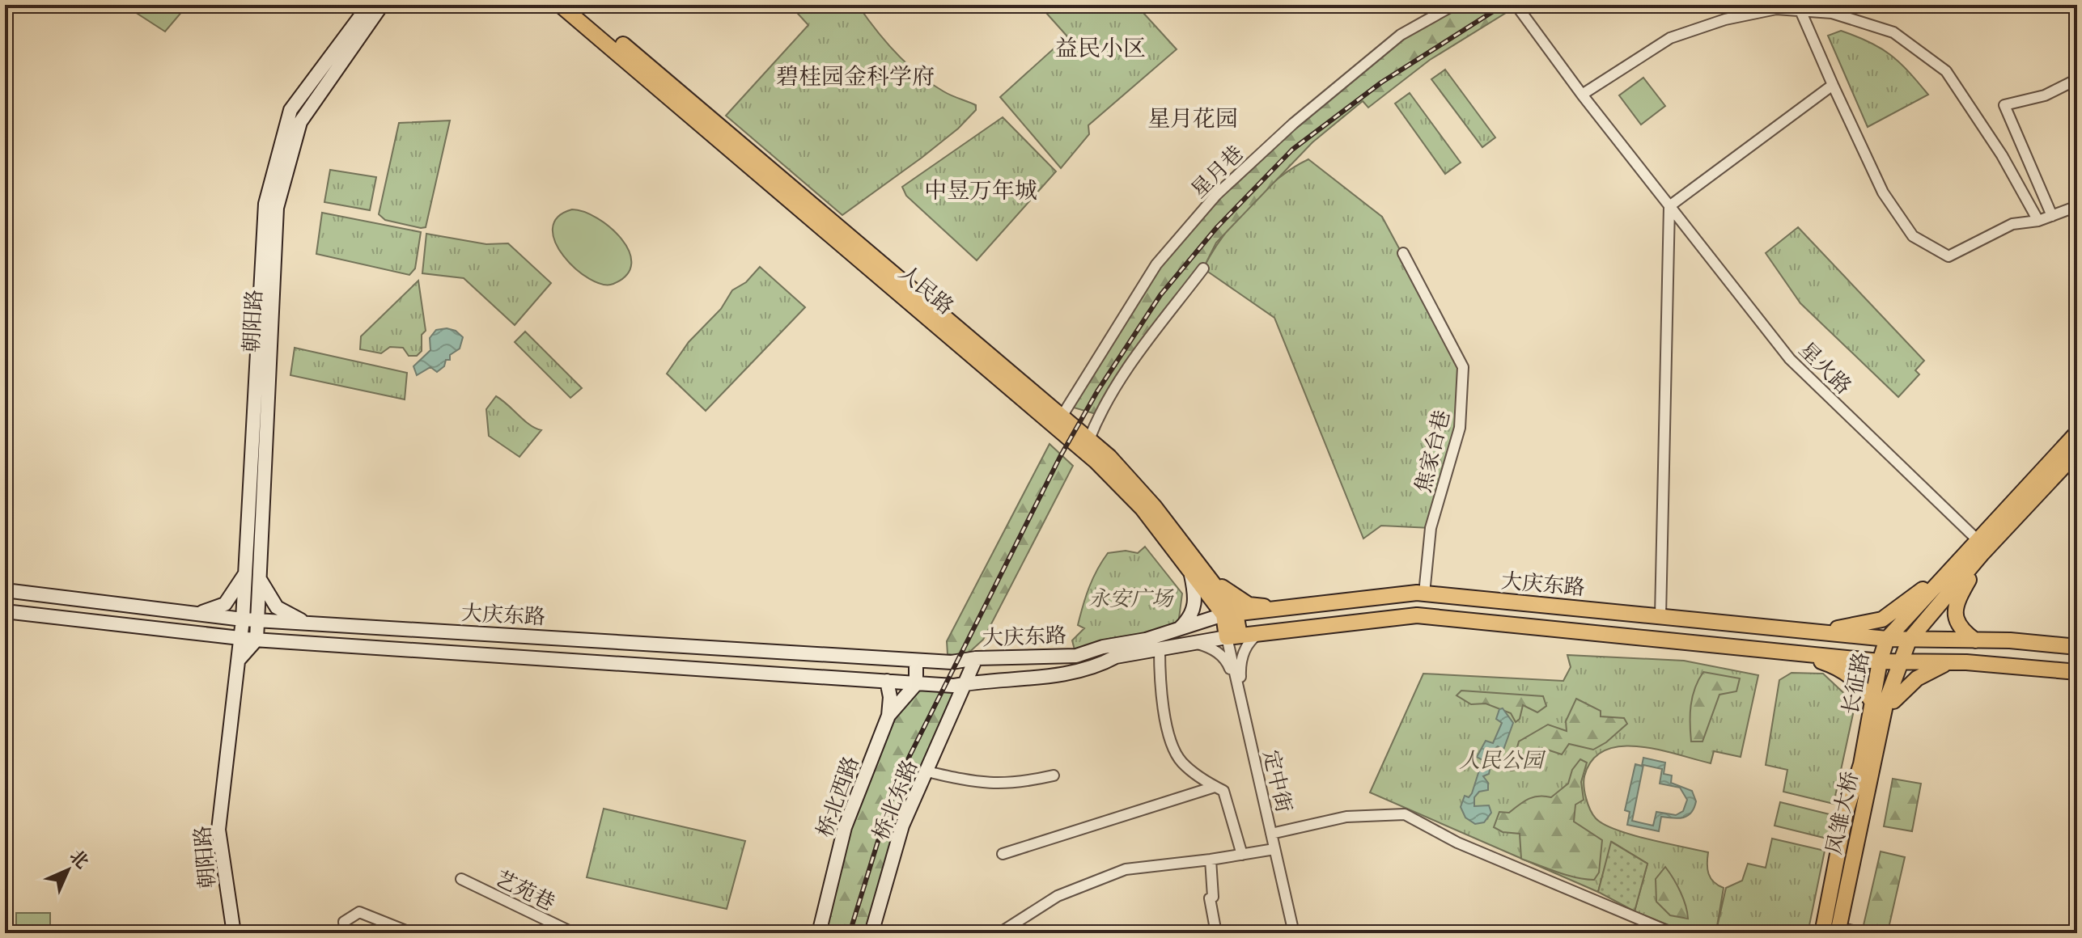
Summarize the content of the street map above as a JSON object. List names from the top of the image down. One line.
{"streets":{"main road":["人民路","朝阳路","大庆东路","长征路","桥北西路","桥北东路","凤雏大桥"],"street":["星月巷","星火路","焦家台巷","定中街","艺苑巷"]},"crossings":[["星月巷","人民路"],["人民路","大庆东路"],["人民路","定中街"],["朝阳路","大庆东路"],["焦家台巷","大庆东路"],["大庆东路","长征路"],["大庆东路","定中街"],["大庆东路","桥北西路"],["大庆东路","桥北东路"],["长征路","凤雏大桥"]],"districts":["益民小区","碧桂园金科学府","星月花园","中昱万年城"],"parks":["永安广场","人民公园"],"north":"top right"}
